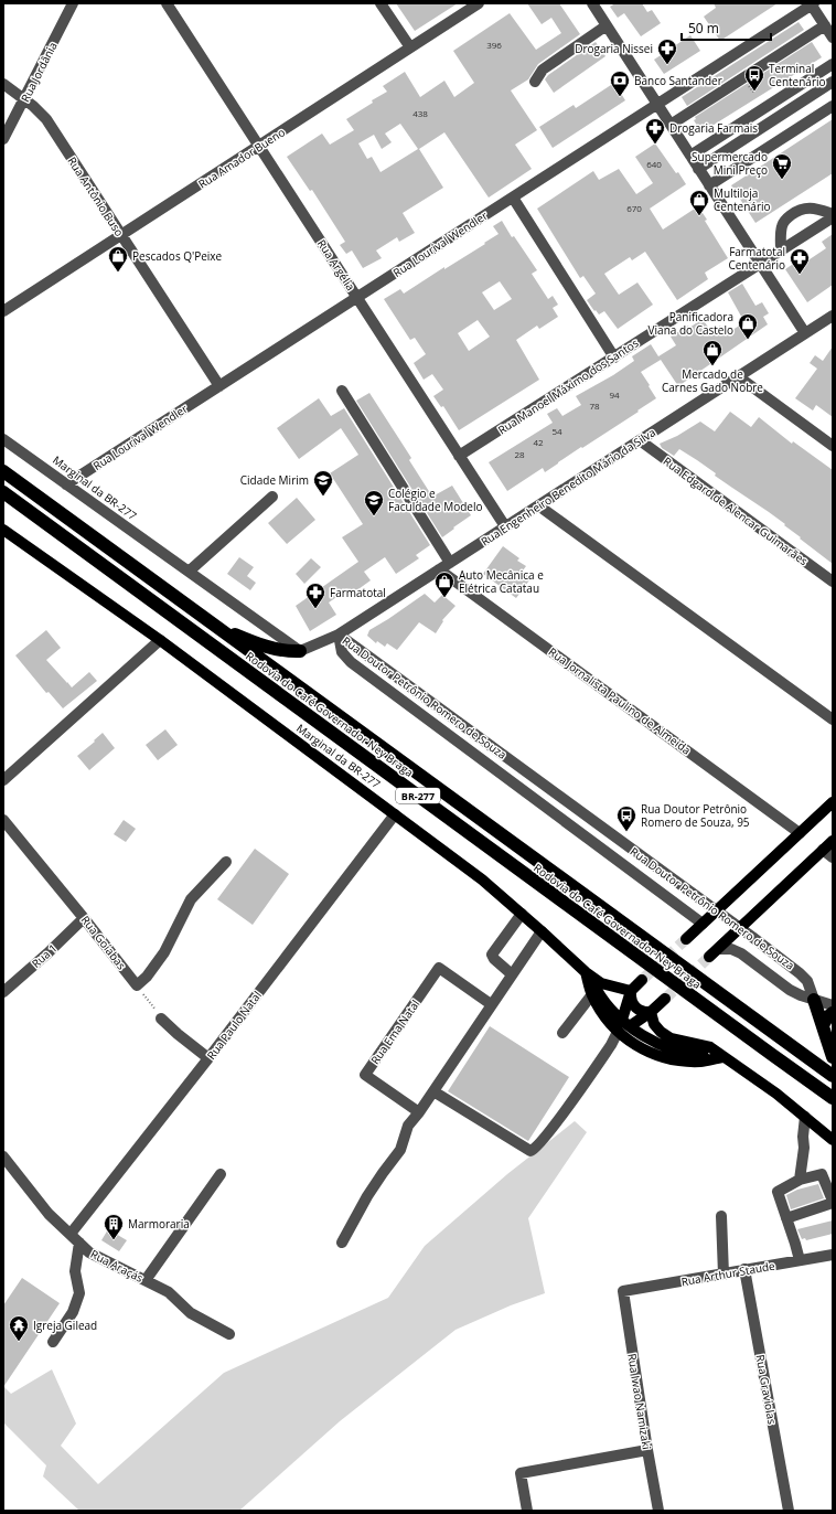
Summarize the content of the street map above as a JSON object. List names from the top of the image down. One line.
{"streets":{"highway":["Rodovia do Café Governador Ney Braga","BR-277"],"main road":["Marginal da BR-277"],"street":["Rua Jordânia","Rua Amador Bueno","Rua Antônio Buso","Rua Lourival Wendler","Rua Argélia","Rua Manoel Máximo dos Santos","Rua Engenheiro Benedito Mário da Silva","Rua Edgard de Alencar Guimarães","Rua Doutor Petrônio Romero de Souza","Rua Jornalista Paulino de Almeida","Rua Goiabas","Rua 1","Rua Paulo Natal","Rua Ema Natal","Rua Araçás","Rua Arthur Staude","Rua Graviolas","Rua Iwao Namizaki"]},"crossings":[["Rua Jordânia","Rua Antônio Buso"],["Rua Amador Bueno","Rua Antônio Buso"],["Rua Amador Bueno","Rua Argélia"],["Rua Antônio Buso","Rua Lourival Wendler"],["Rua Lourival Wendler","Rua Argélia"],["Rua Lourival Wendler","Marginal da BR-277"],["Rua Argélia","Rua Manoel Máximo dos Santos"],["Rua Argélia","Rua Engenheiro Benedito Mário da Silva"],["Rua Engenheiro Benedito Mário da Silva","Marginal da BR-277"],["Rua Engenheiro Benedito Mário da Silva","Rua Edgard de Alencar Guimarães"],["Rua Engenheiro Benedito Mário da Silva","Rua Doutor Petrônio Romero de Souza"],["Rua Engenheiro Benedito Mário da Silva","Rua Jornalista Paulino de Almeida"],["Marginal da BR-277","BR-277"],["Marginal da BR-277","Rua Paulo Natal"],["Rua Goiabas","Rua 1"],["Rua Paulo Natal","Rua Araçás"],["Rua Arthur Staude","Rua Graviolas"],["Rua Arthur Staude","Rua Iwao Namizaki"]],"places":{"pharmacy":["Drogaria Nissei","Drogaria Farmais","Farmatotal Centenário","Farmatotal"],"bus stop":["Terminal Centenário","Rua Doutor Petrônio Romero de Souza, 95"],"bank":["Banco Santander"],"supermarket":["Supermercado Mini Preço"],"shop":["Multiloja Centenário","Pescados Q'Peixe","Panificadora Viana do Castelo","Mercado de Carnes Gado Nobre","Auto Mecânica e Elétrica Catatau"],"school or university":["Cidade Mirim","Colégio e Faculdade Modelo"],"building":["Marmoraria"],"temple":["Igreja Gilead"]},"house_numbers":["396","438","640","670","94","78","54","42","28"],"scale_bar":"50 m"}
